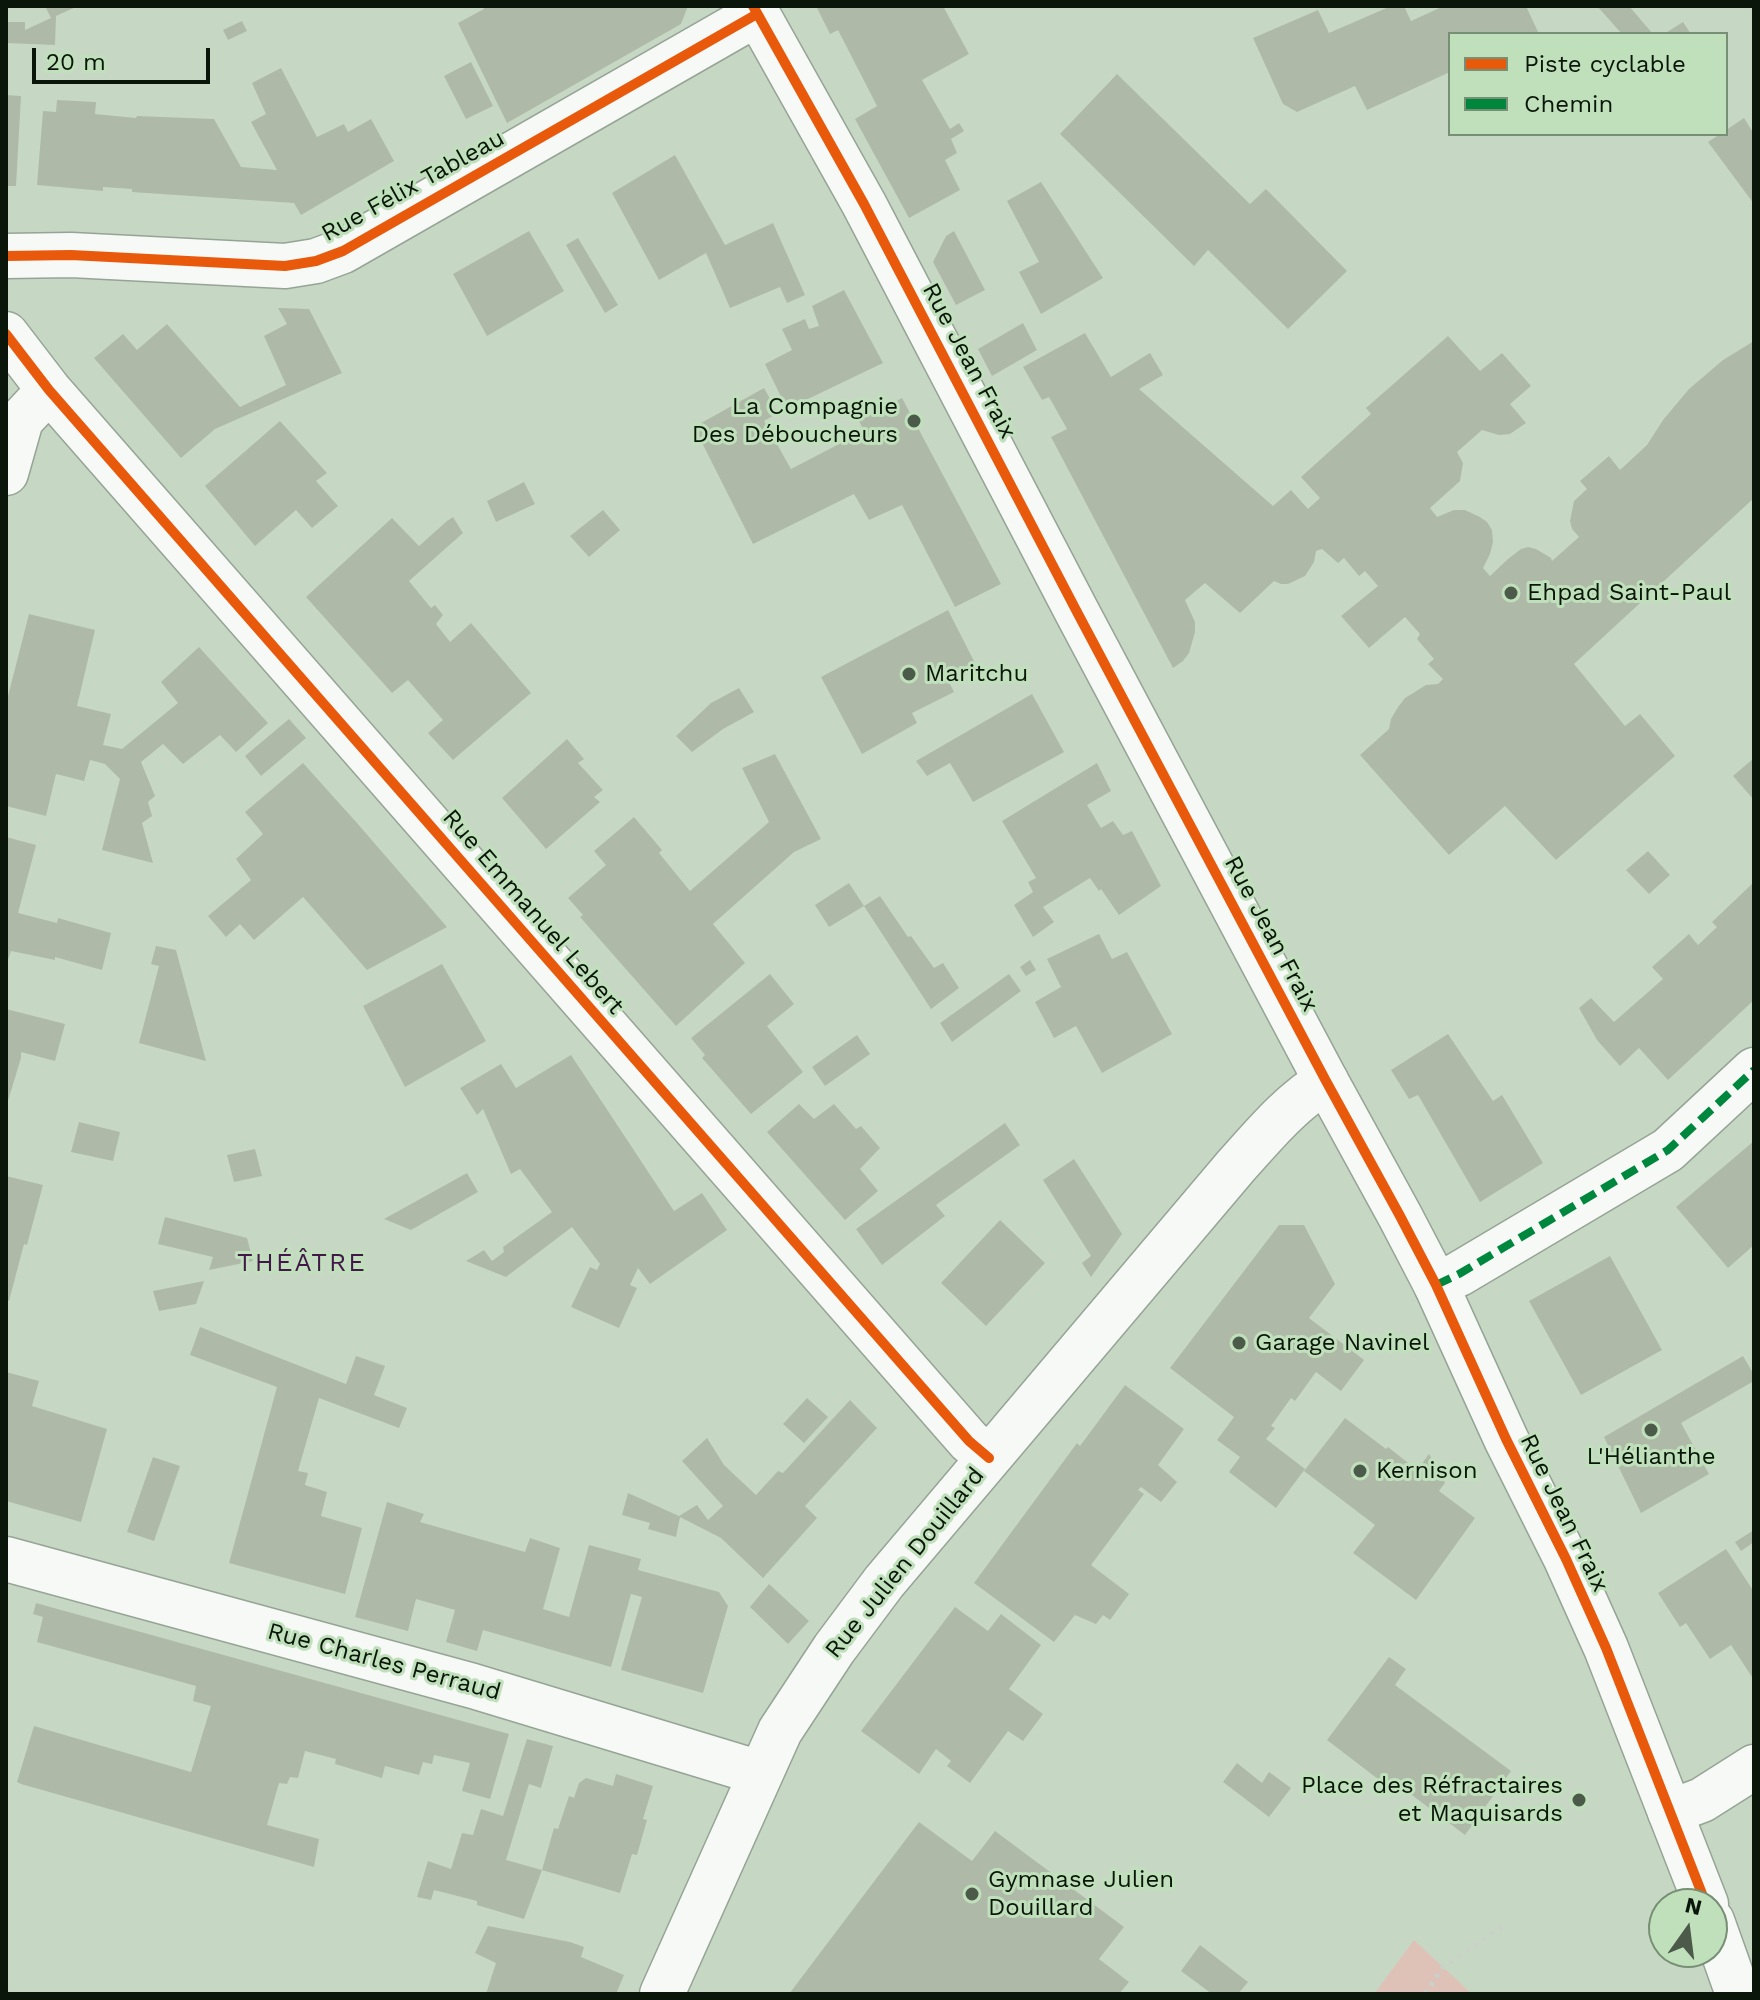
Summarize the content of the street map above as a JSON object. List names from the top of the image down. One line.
{"streets":{"street":["Rue Félix Tableau","Rue Jean Fraix","Rue Emmanuel Lebert","Rue Julien Douillard","Rue Charles Perraud"]},"crossings":[["Rue Félix Tableau","Rue Jean Fraix"],["Rue Jean Fraix","Rue Julien Douillard"],["Rue Emmanuel Lebert","Rue Julien Douillard"],["Rue Julien Douillard","Rue Charles Perraud"]],"districts":["THÉÂTRE"],"places":["La Compagnie Des Déboucheurs","Ehpad Saint-Paul","Maritchu","Garage Navinel","L'Hélianthe","Kernison","Place des Réfractaires et Maquisards","Gymnase Julien Douillard"],"legend":["Piste cyclable","Chemin"],"scale_bar":"20 m","north":"top"}
